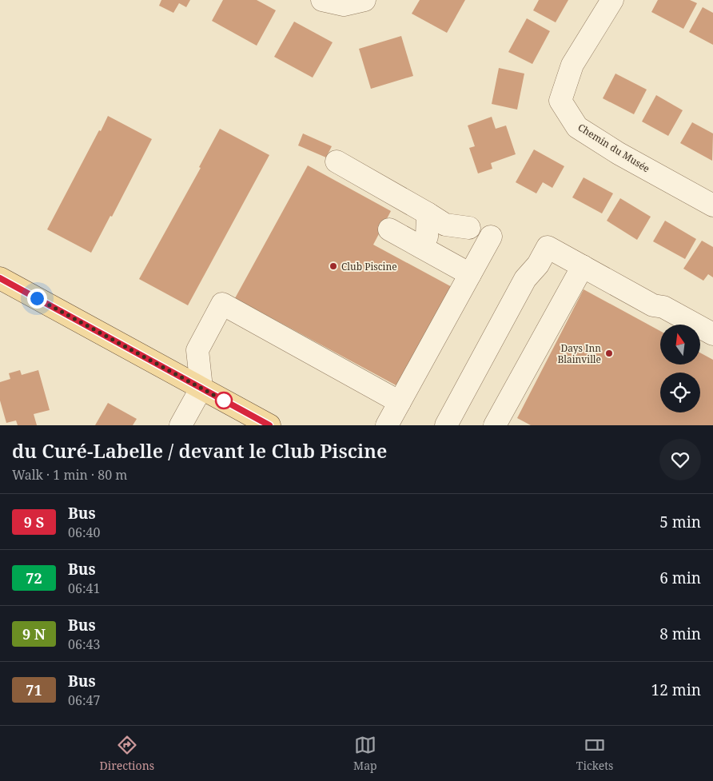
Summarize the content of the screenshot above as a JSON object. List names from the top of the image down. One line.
{"streets":{"street":["Chemin du Musée"]},"places":["Club Piscine","Days Inn Blainville"],"north":"top","page":{"heading":["du Curé-Labelle / devant le Club Piscine","Walk · 1 min · 80 m"],"list":[{"mark":"9 S","name":"Bus","note":"06:40","value":"5 min"},{"mark":"72","name":"Bus","note":"06:41","value":"6 min"},{"mark":"9 N","name":"Bus","note":"06:43","value":"8 min"},{"mark":"71","name":"Bus","note":"06:47","value":"12 min"}],"tabs":["Directions","Map","Tickets"]}}
